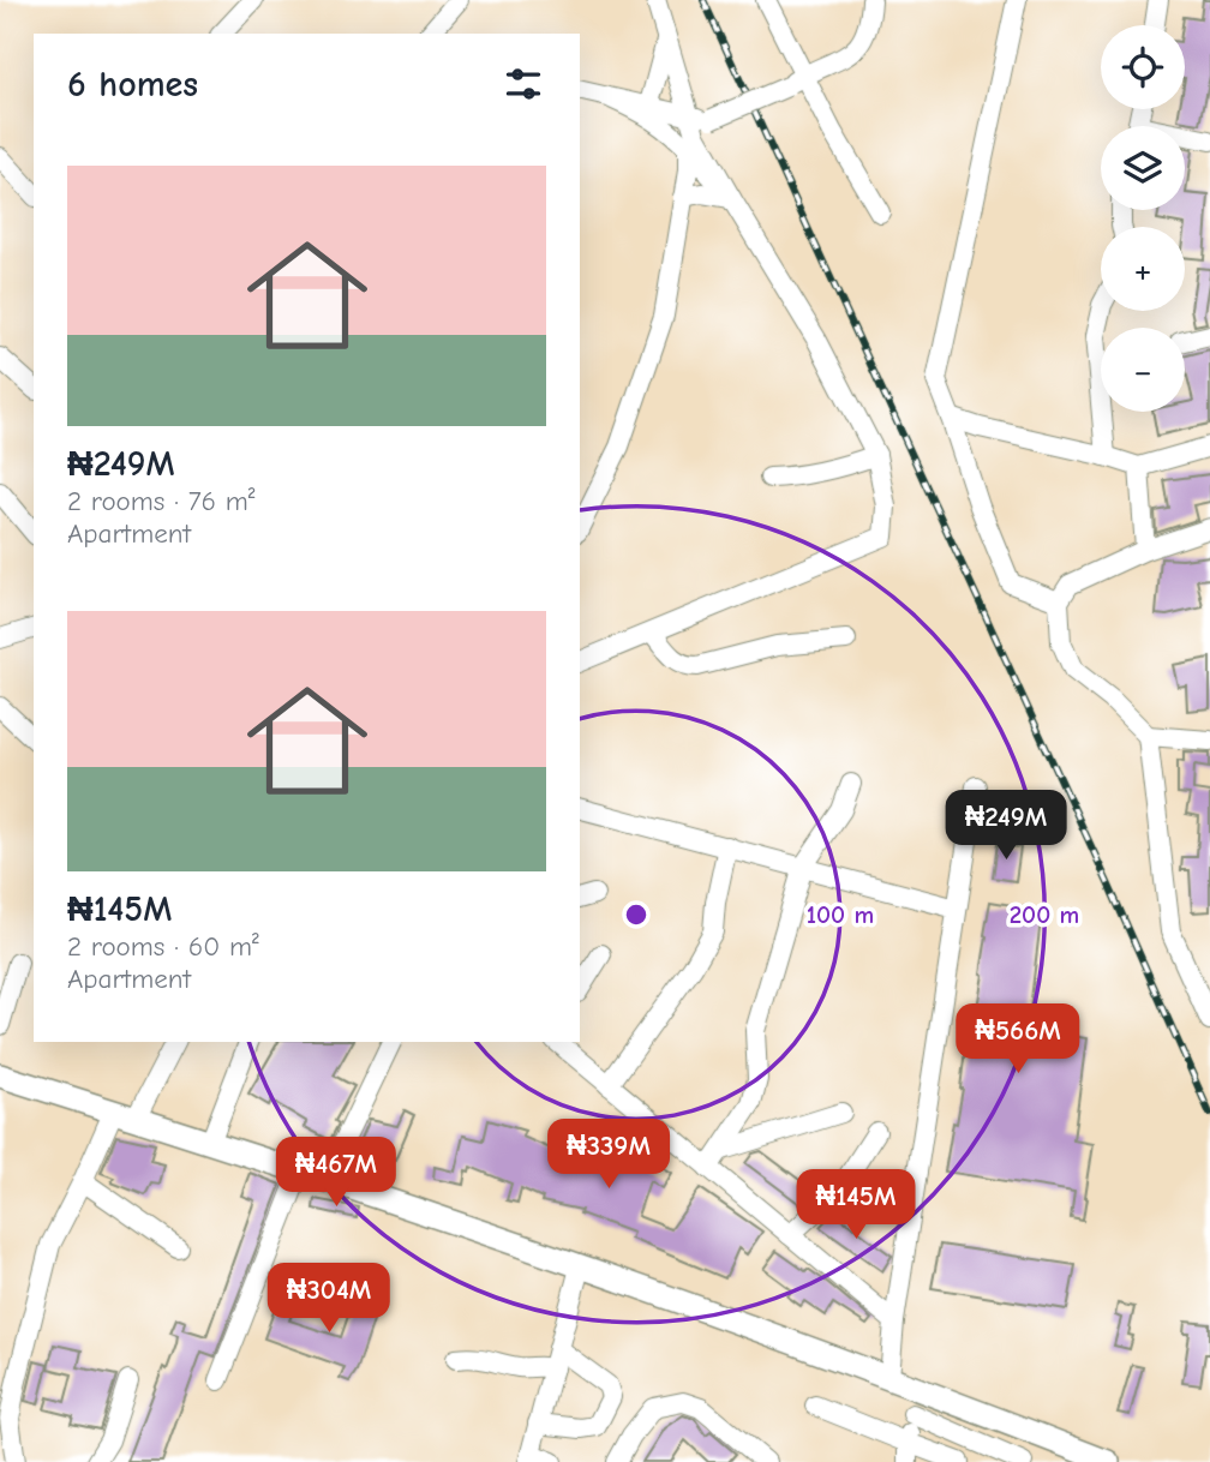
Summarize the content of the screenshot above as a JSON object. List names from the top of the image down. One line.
{"page":{"map_buttons":["+","−"],"heading":"6 homes","list":[{"name":"₦249M","note":"2 rooms · 76 m² · Apartment"},{"name":"₦145M","note":"2 rooms · 60 m² · Apartment"}],"price":["₦249M","₦566M","₦339M","₦467M","₦145M","₦304M"]},"rings":["100 m","200 m"]}
